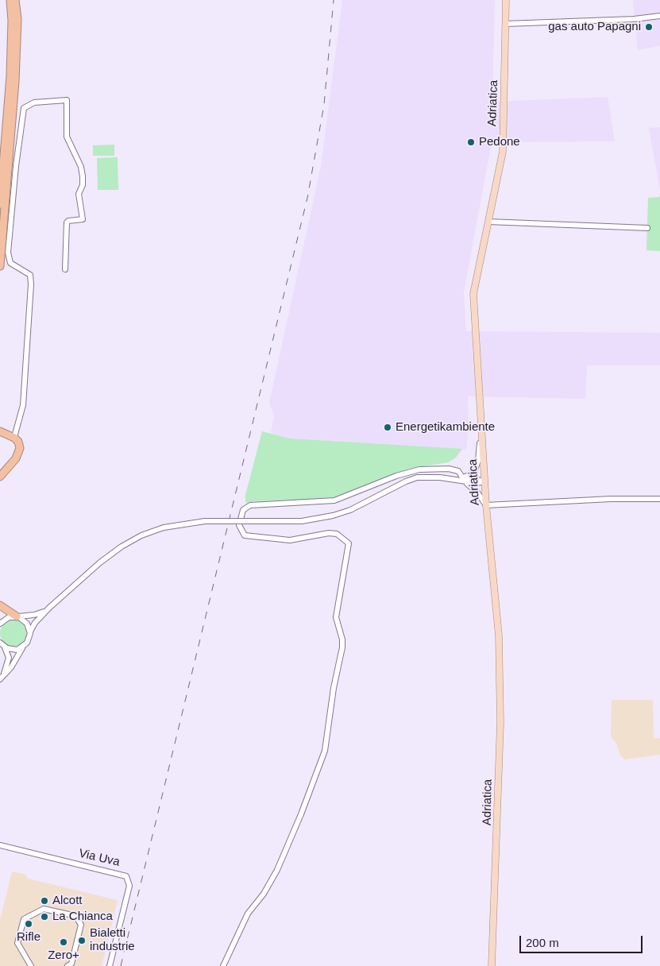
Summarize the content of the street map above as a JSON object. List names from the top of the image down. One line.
{"streets":{"main road":["Adriatica"],"street":["Via Uva"]},"places":["gas auto Papagni","Pedone","Energetikambiente","Alcott","La Chianca","Rifle","Bialetti industrie","Zero+"],"scale_bar":"200 m"}
